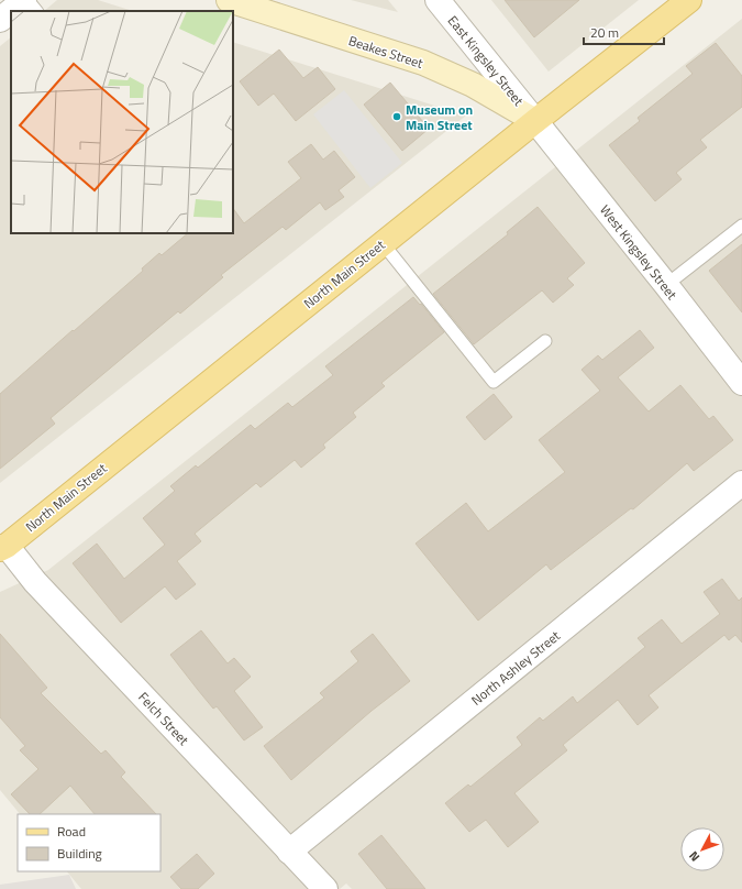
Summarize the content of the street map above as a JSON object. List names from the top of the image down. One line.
{"streets":{"main road":["Beakes Street","North Main Street"],"street":["East Kingsley Street","West Kingsley Street","North Ashley Street","Felch Street"]},"crossings":[["Beakes Street","East Kingsley Street"],["Beakes Street","West Kingsley Street"],["Beakes Street","North Main Street"],["East Kingsley Street","West Kingsley Street"],["East Kingsley Street","North Main Street"],["West Kingsley Street","North Main Street"],["North Main Street","Felch Street"],["North Ashley Street","Felch Street"]],"places":["Museum on Main Street"],"legend":["Road","Building"],"scale_bar":"20 m","north":"bottom left"}
